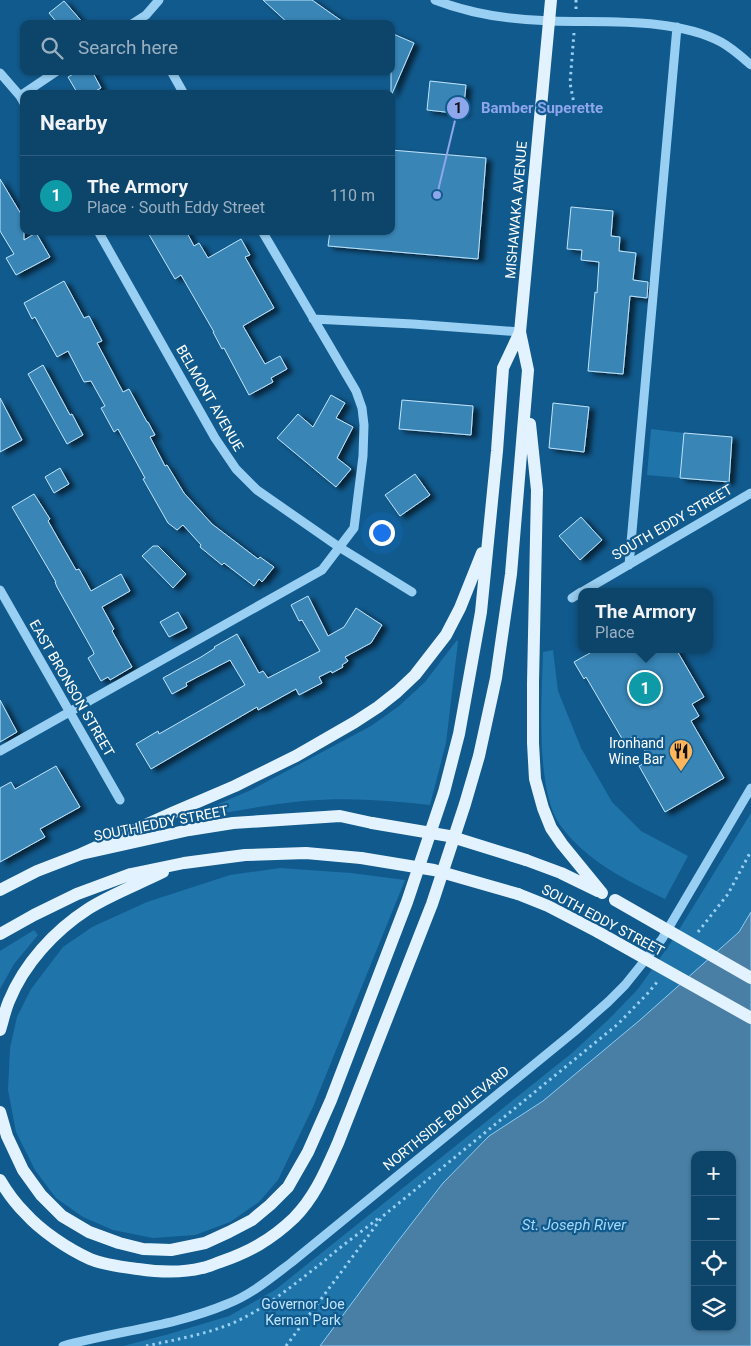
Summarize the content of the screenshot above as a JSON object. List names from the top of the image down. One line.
{"streets":{"main road":["MISHAWAKA AVENUE","SOUTH EDDY STREET"],"street":["BELMONT AVENUE","EAST BRONSON STREET","NORTHSIDE BOULEVARD"]},"water":["St. Joseph River"],"parks":["Governor Joe Kernan Park"],"places":{"other":["Bamber Superette"],"restaurant":["Ironhand Wine Bar"]},"page":{"search":"Search here","heading":"Nearby","list":[{"mark":"1","name":"The Armory","note":"Place · South Eddy Street","value":"110 m"}],"popup":["The Armory","Place"],"pins":"1","map_buttons":["+","−"]}}
